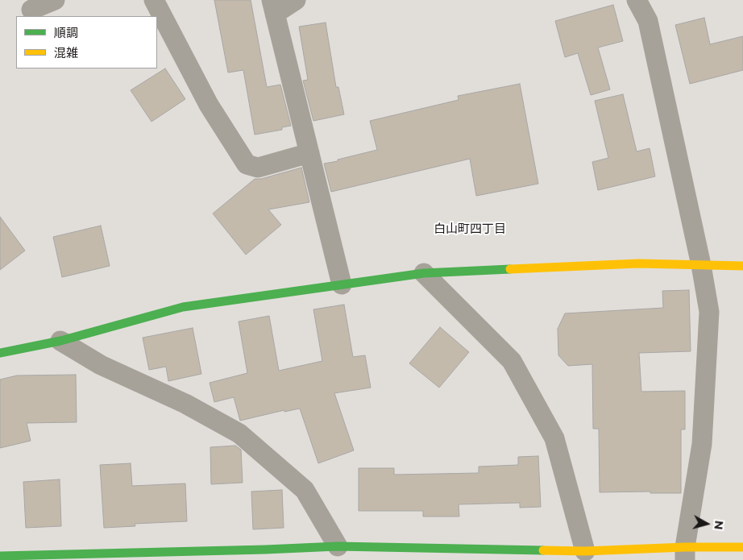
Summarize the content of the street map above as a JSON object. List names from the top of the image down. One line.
{"districts":["白山町四丁目"],"legend":["順調","混雑"],"north":"right"}
